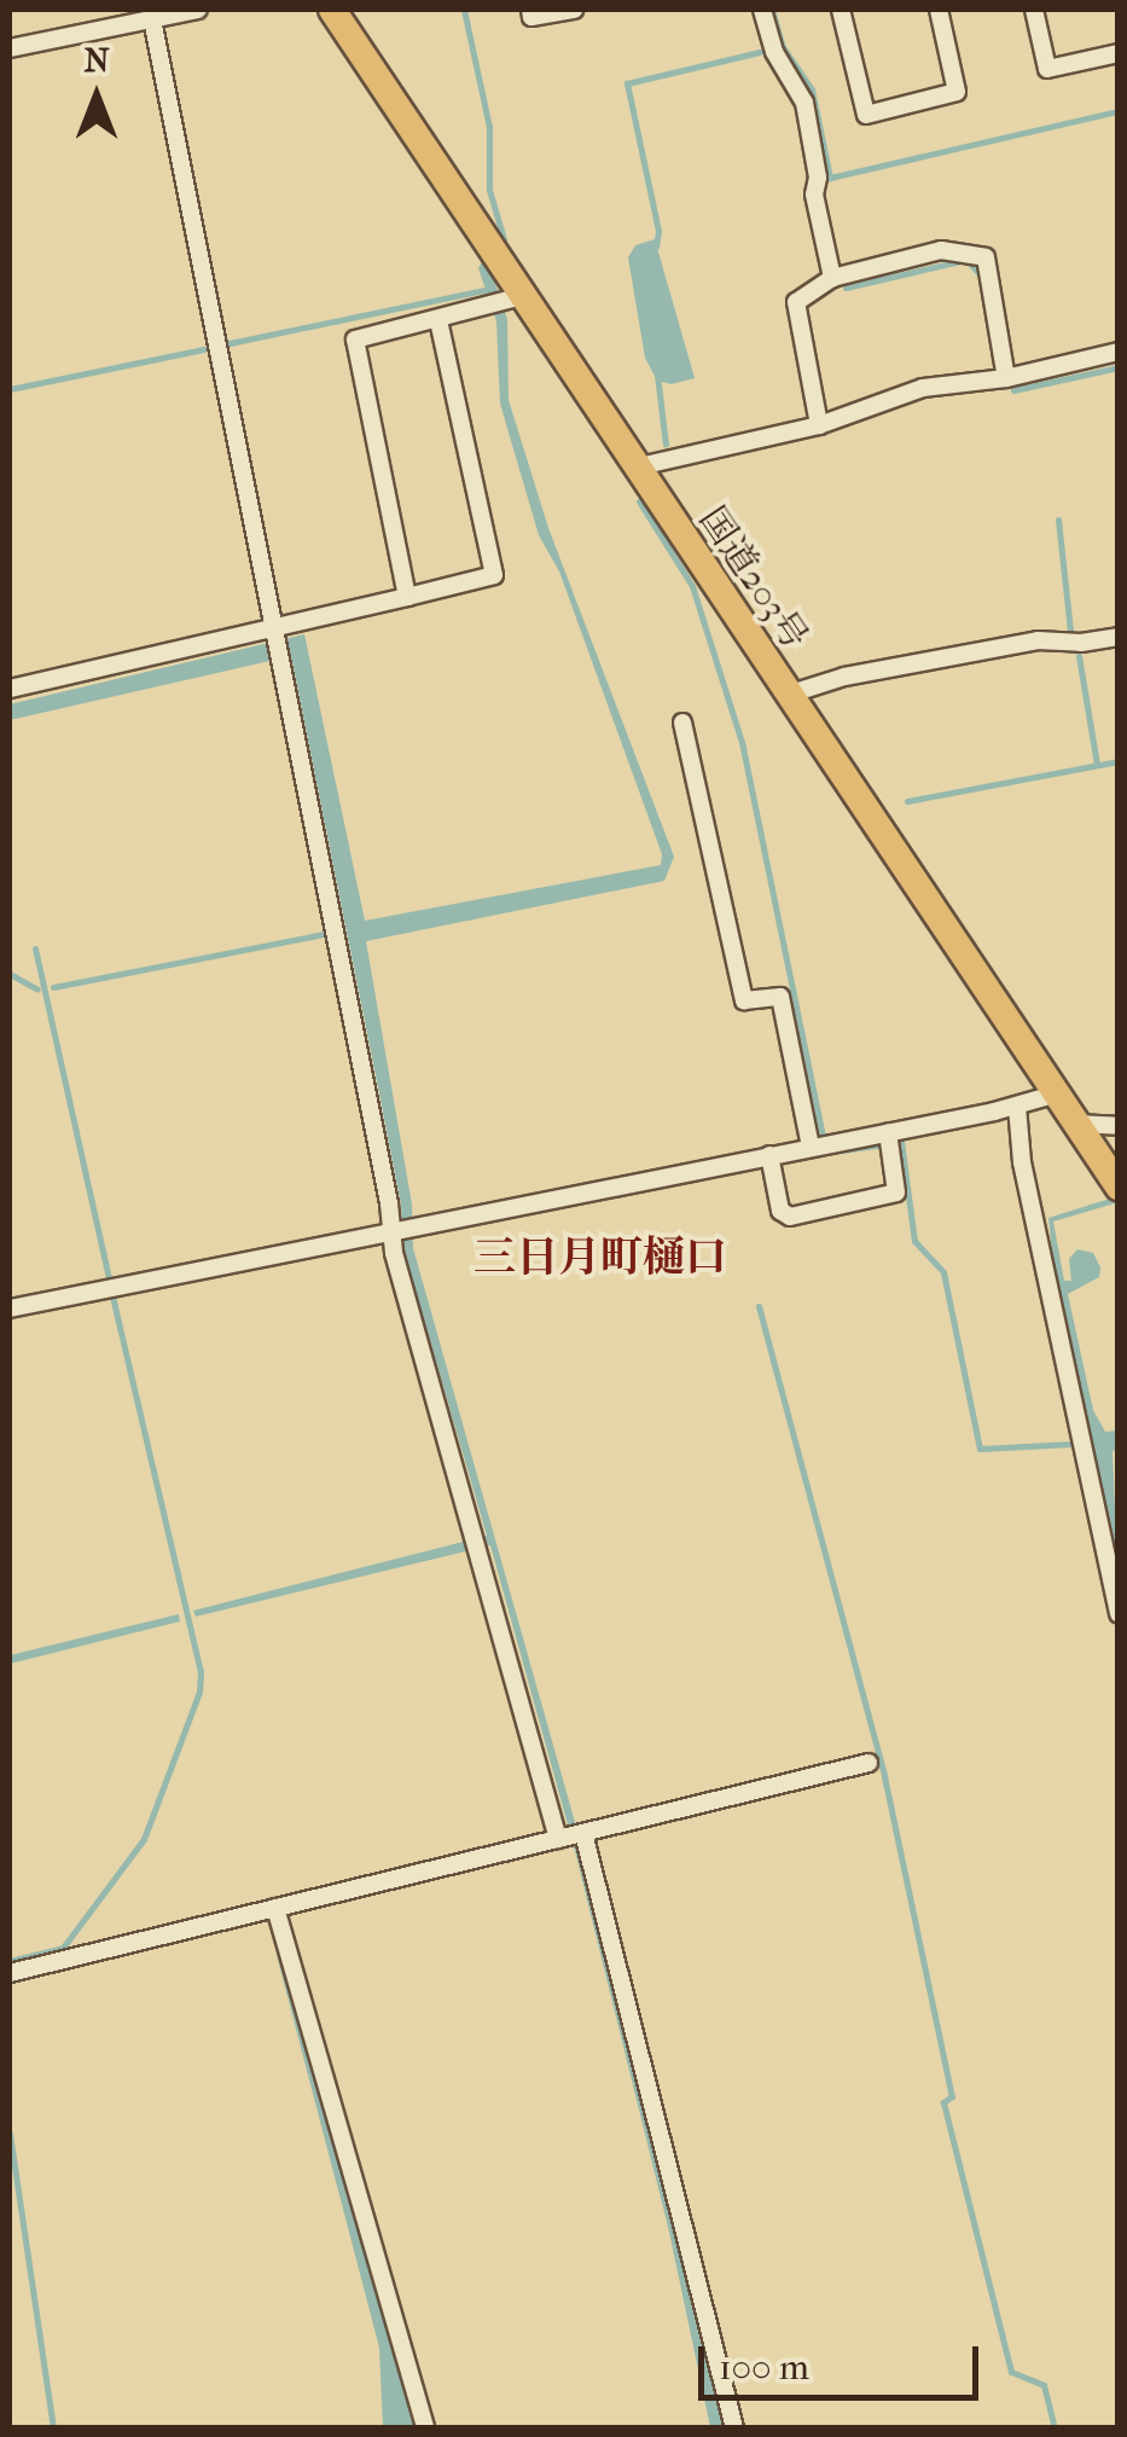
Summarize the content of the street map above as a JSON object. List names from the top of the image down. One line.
{"streets":{"highway":["国道203号"]},"districts":["三日月町樋口"],"scale_bar":"100 m","north":"top"}
